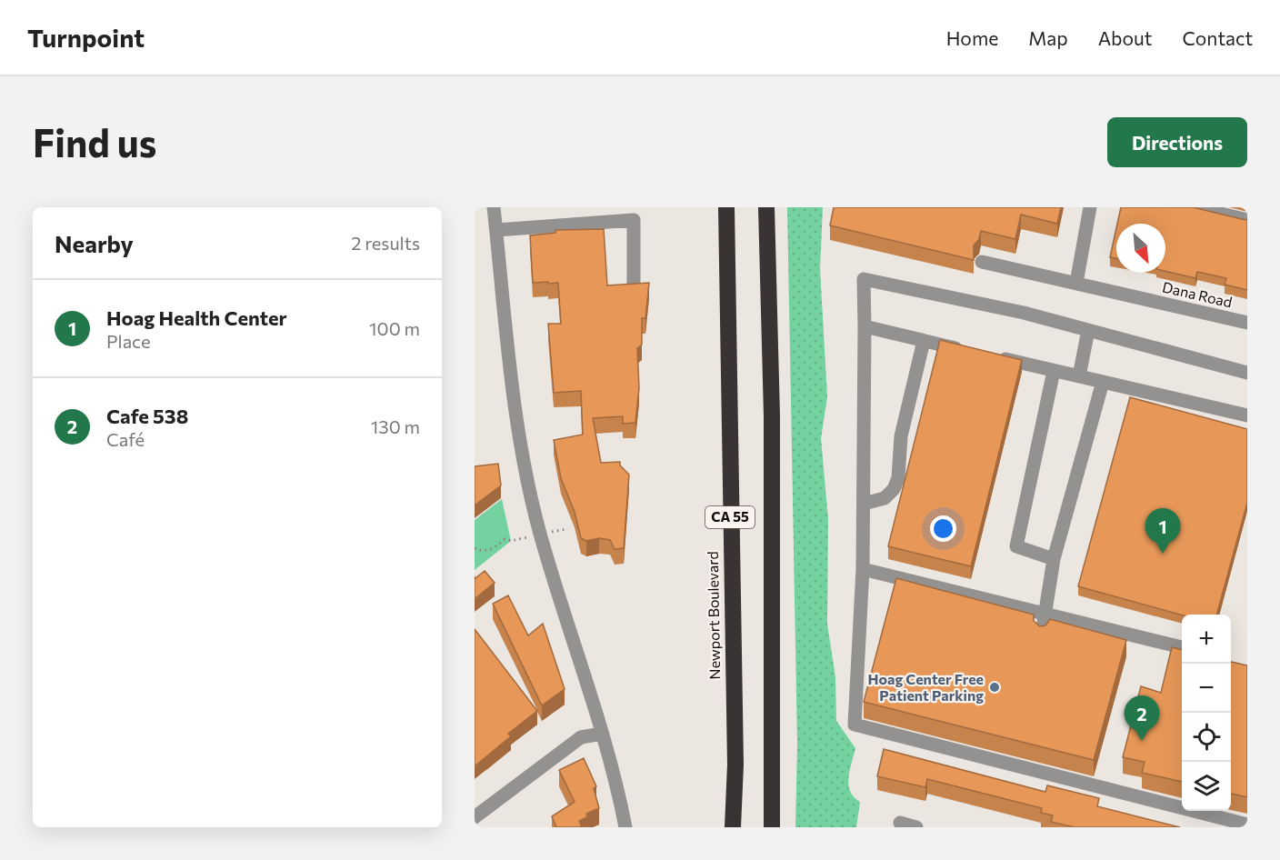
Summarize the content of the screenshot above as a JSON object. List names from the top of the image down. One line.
{"streets":{"highway":["CA 55","Newport Boulevard"],"street":["Dana Road"]},"places":["Hoag Center Free Patient Parking"],"north":"bottom right","page":{"header":"Turnpoint","nav":["Home","Map","About","Contact"],"buttons":"Directions","title":"Find us","heading":["Nearby","2 results"],"list":[{"mark":"1","name":"Hoag Health Center","note":"Place","value":"100 m"},{"mark":"2","name":"Cafe 538","note":"Café","value":"130 m"}],"pins":["1","2"],"map_buttons":["+","−"]}}
